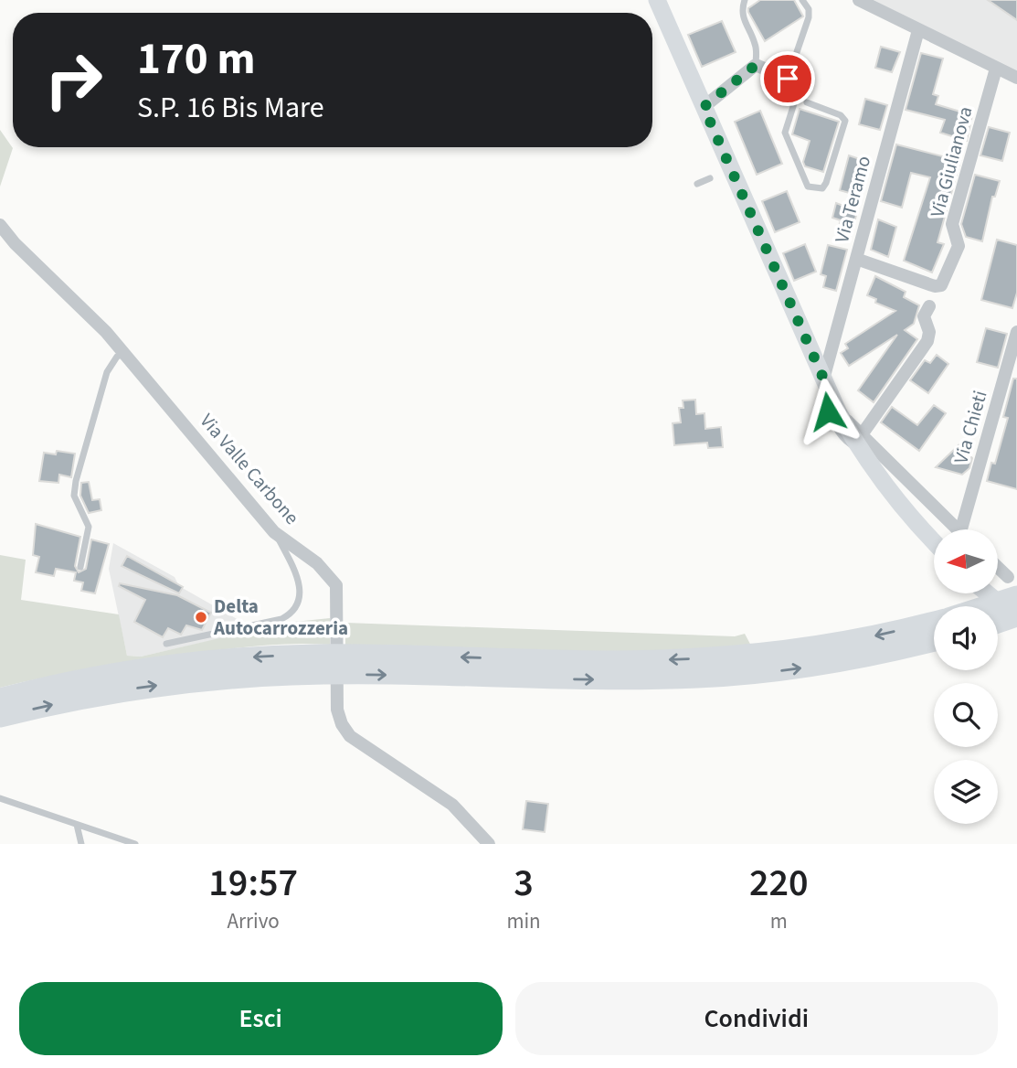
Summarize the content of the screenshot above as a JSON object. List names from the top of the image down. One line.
{"streets":{"street":["Via Giulianova","Via Teramo","Via Chieti","Via Valle Carbone"]},"crossings":[["Via Giulianova","Via Teramo"]],"places":["Delta Autocarrozzeria"],"north":"left","page":{"turn":["170 m","S.P. 16 Bis Mare"],"eta":["19:57","Arrivo","3","min","220","m"],"buttons":["Esci","Condividi"]}}
